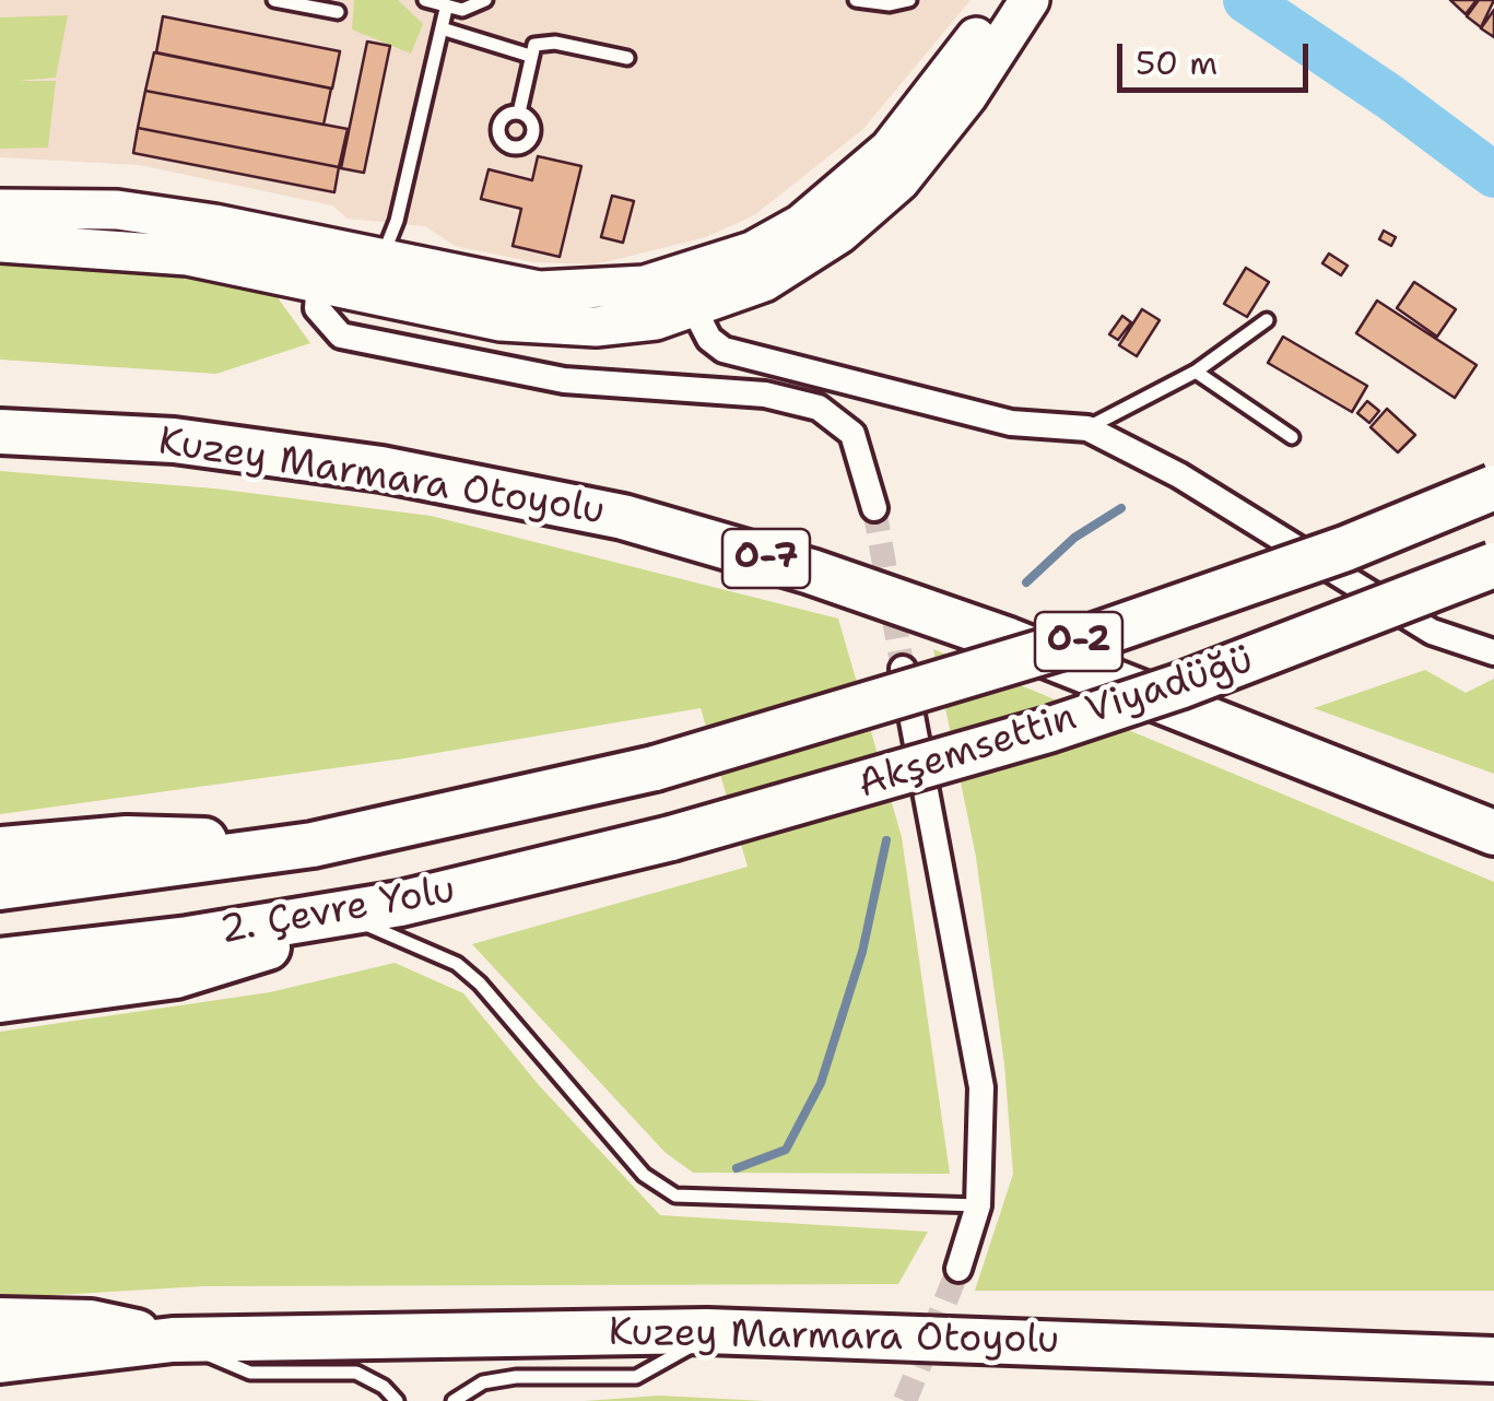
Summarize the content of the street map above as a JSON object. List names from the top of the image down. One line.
{"streets":{"highway":["Kuzey Marmara Otoyolu","O-7","O-2","Akşemsettin Viyadüğü","2. Çevre Yolu"]},"crossings":[["Akşemsettin Viyadüğü","2. Çevre Yolu"]],"scale_bar":"50 m"}
